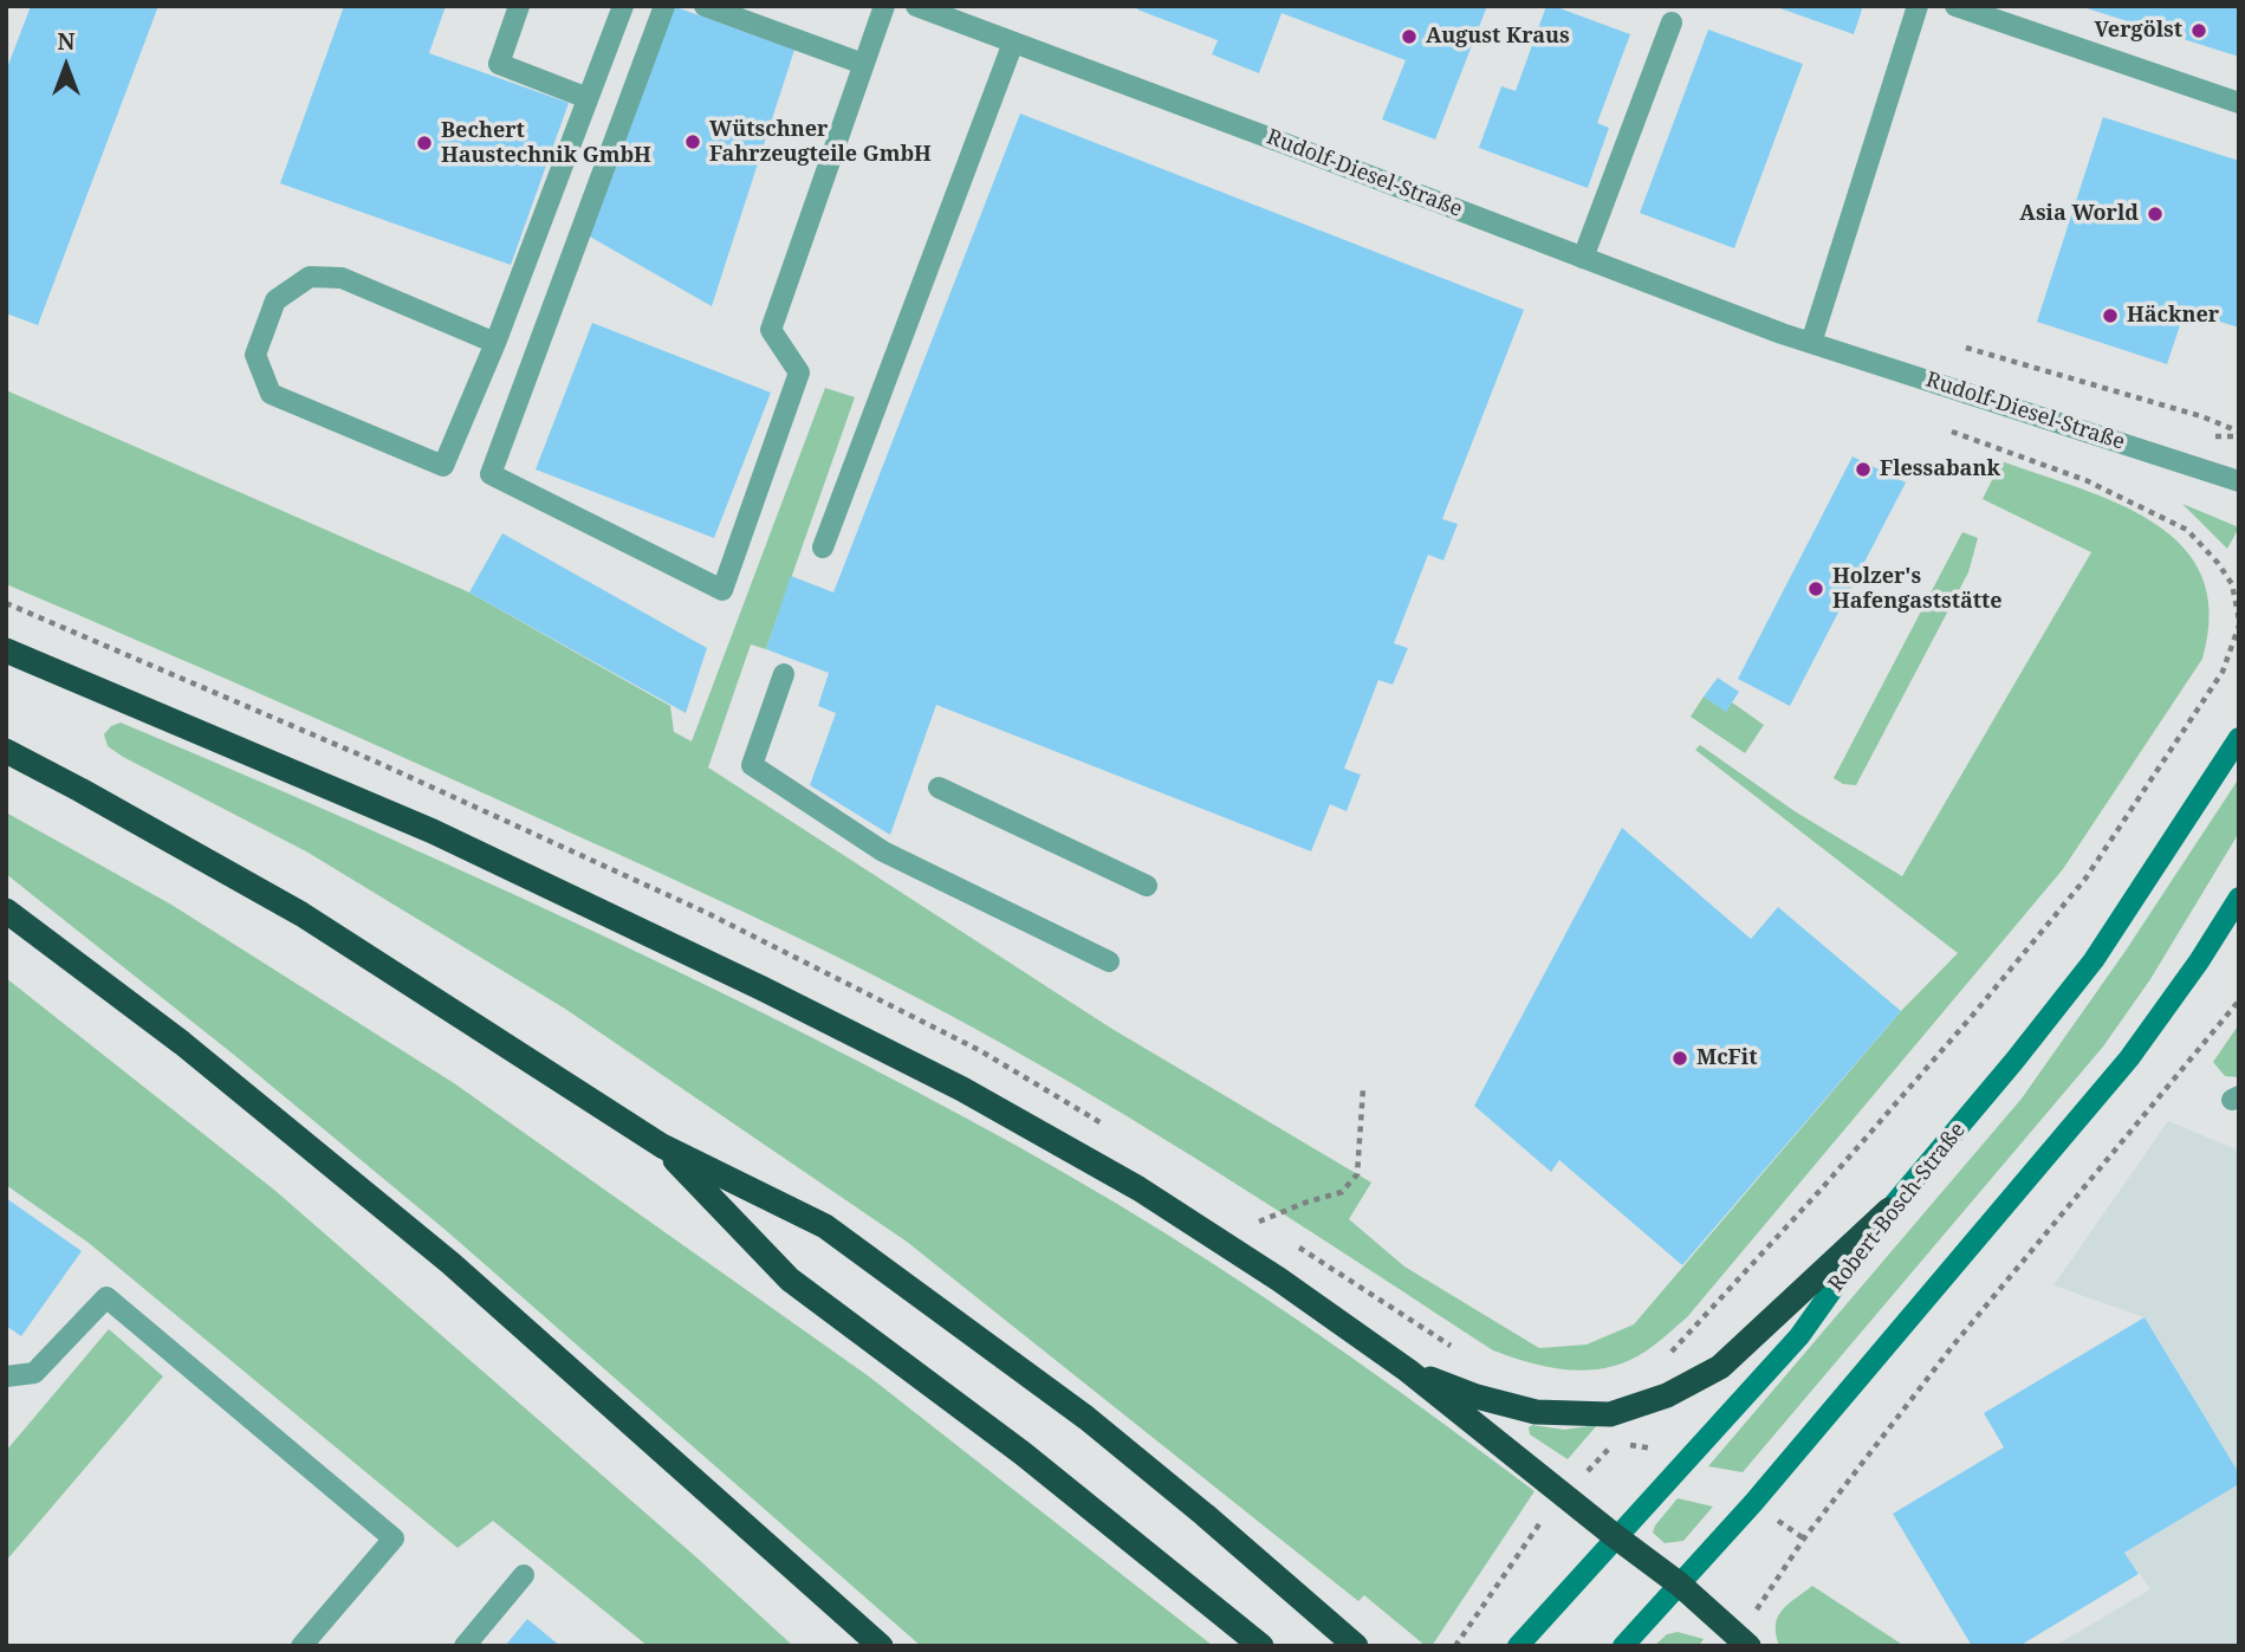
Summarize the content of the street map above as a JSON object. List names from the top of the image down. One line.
{"streets":{"street":["Rudolf-Diesel-Straße","Robert-Bosch-Straße"]},"places":["Vergölst","August Kraus","Wütschner Fahrzeugteile GmbH","Bechert Haustechnik GmbH","Asia World","Häckner","Flessabank","Holzer's Hafengaststätte","McFit"],"north":"top"}
